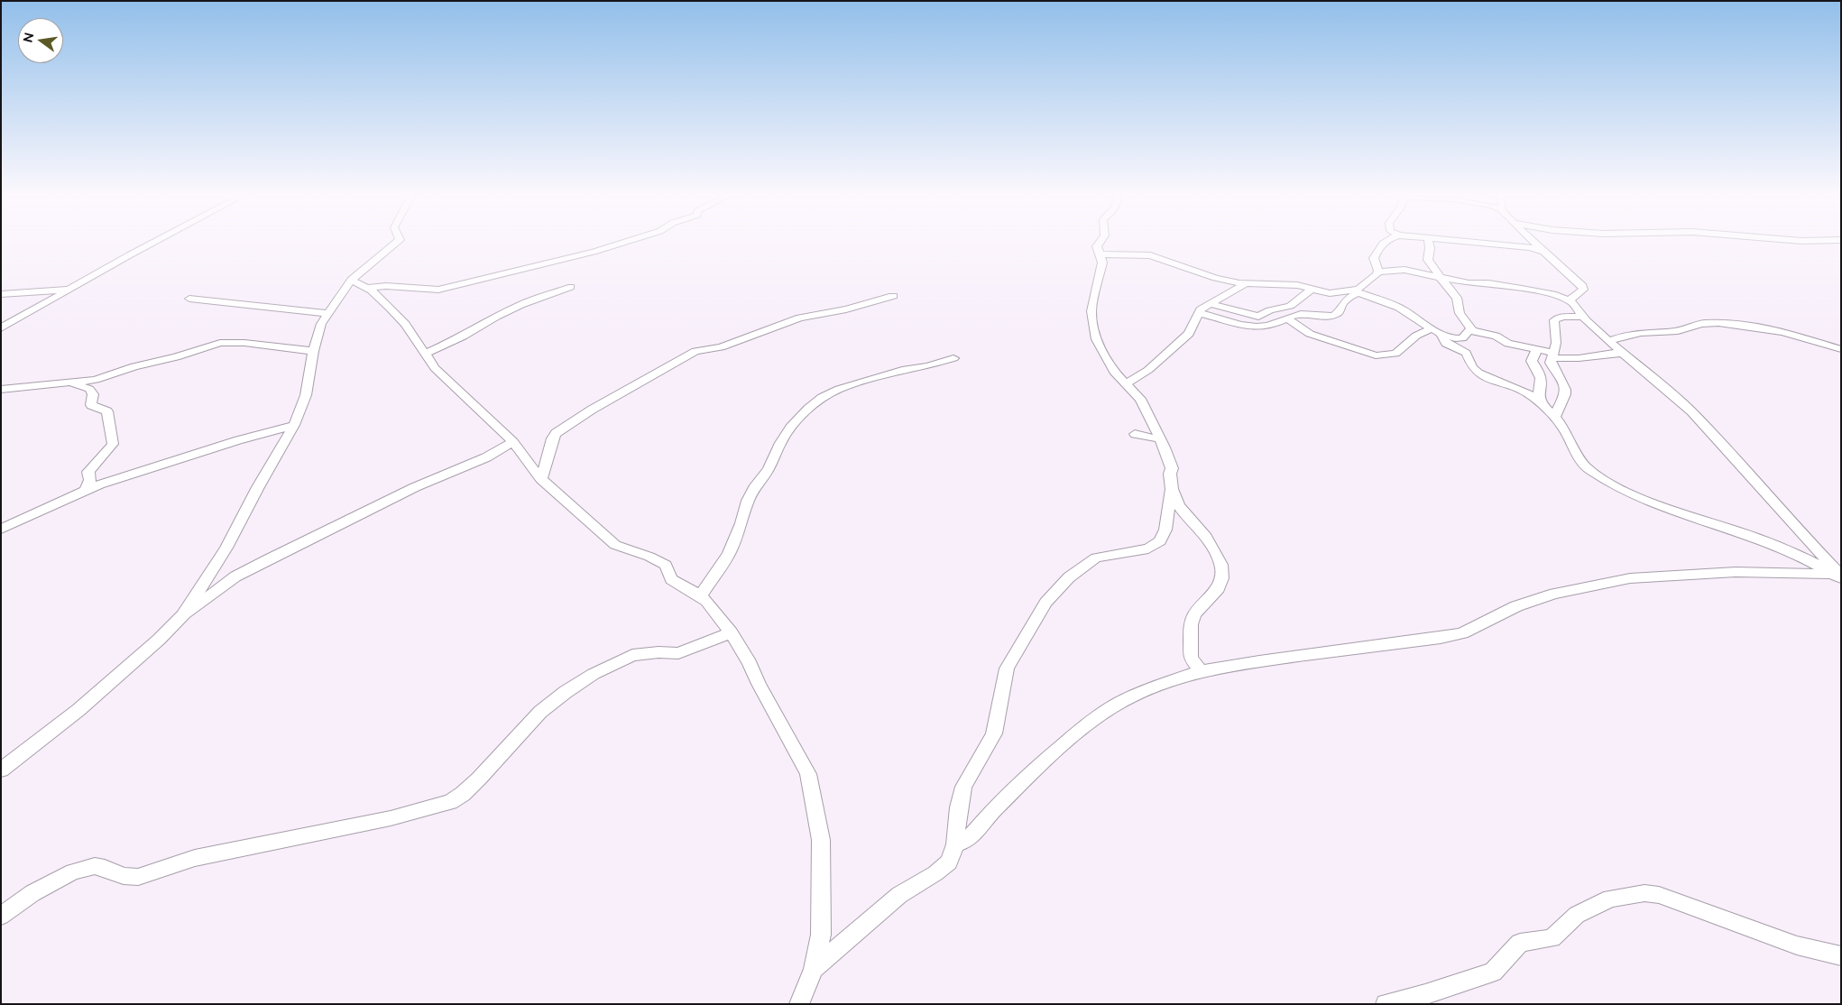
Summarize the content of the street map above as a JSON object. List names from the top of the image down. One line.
{"north":"left"}
